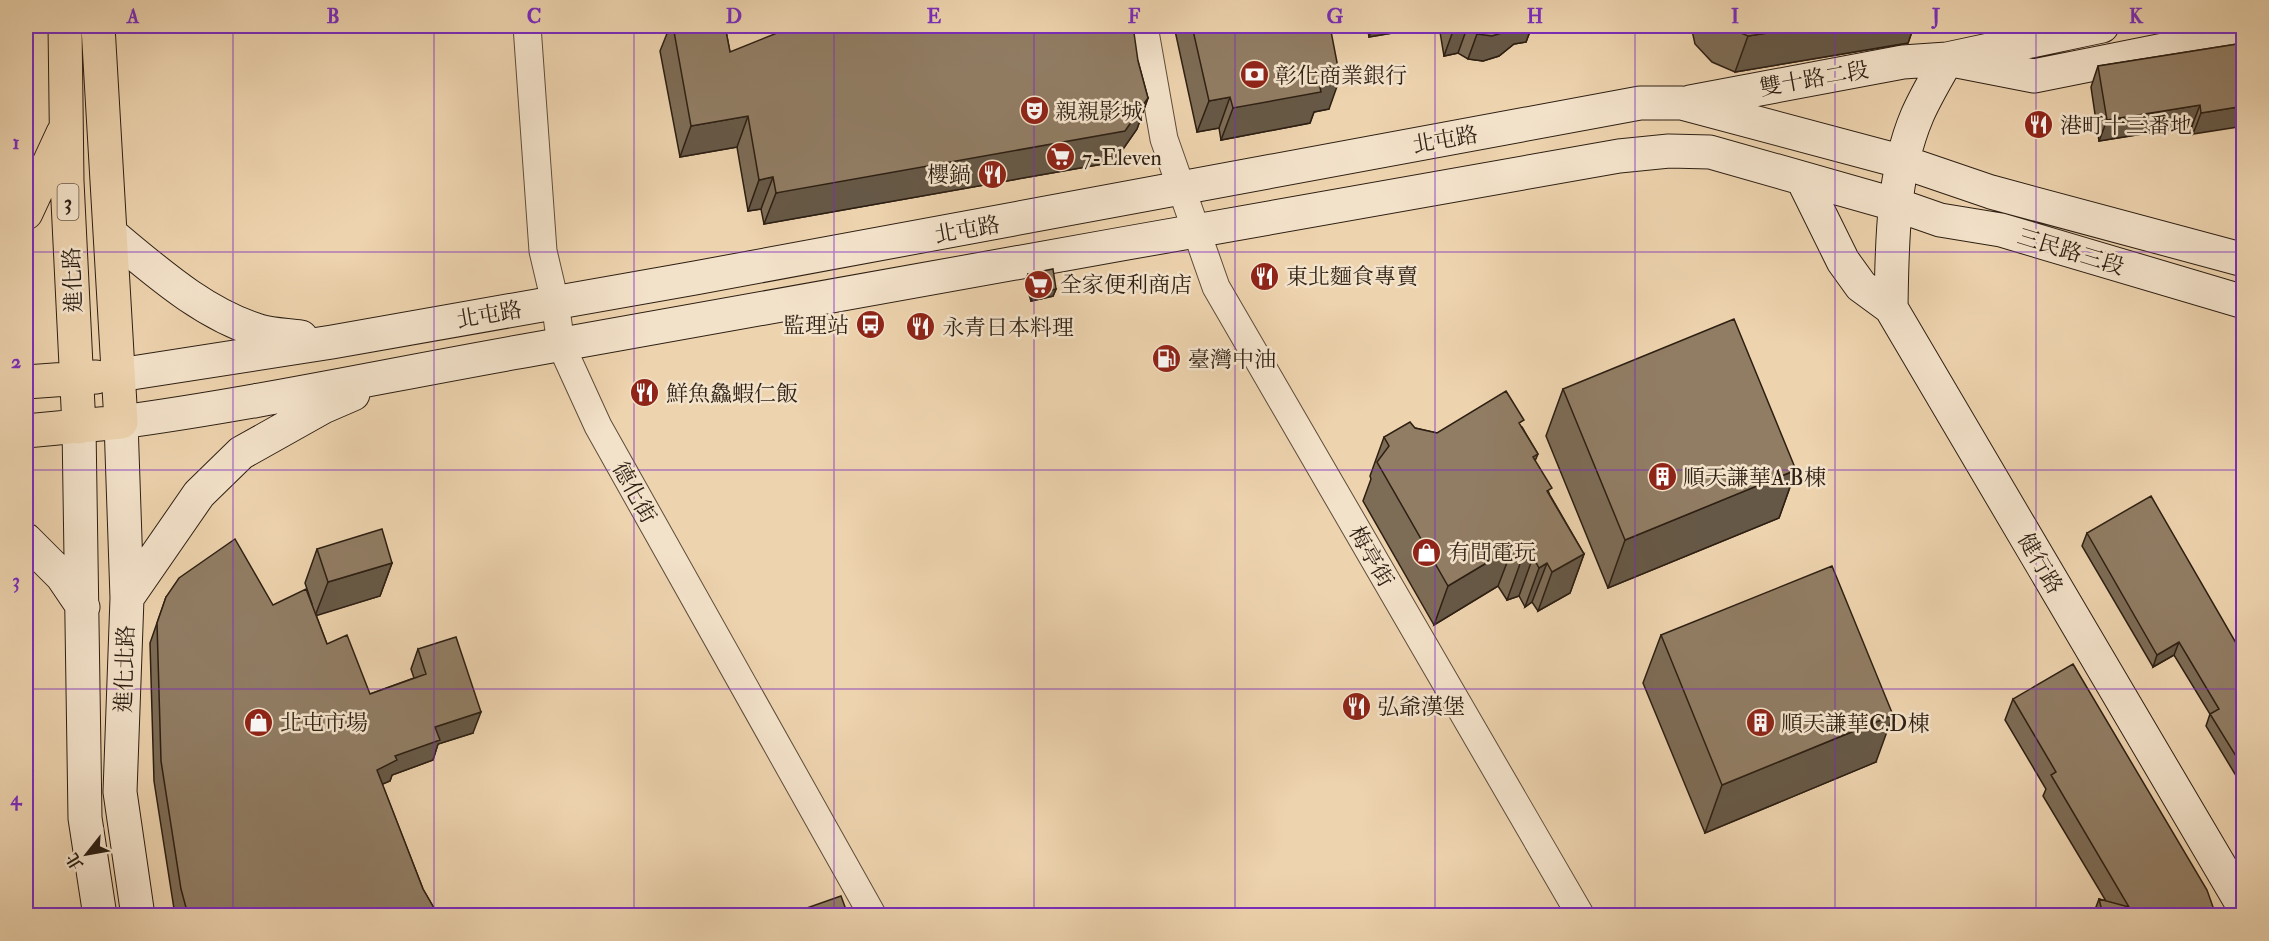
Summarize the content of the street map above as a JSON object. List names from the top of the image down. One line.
{"streets":{"main road":["雙十路二段","北屯路","3","三民路三段","進化路","健行路","進化北路"],"street":["德化街","梅亭街"]},"crossings":[["雙十路二段","北屯路"],["北屯路","三民路三段"],["北屯路","進化路"],["北屯路","德化街"],["北屯路","梅亭街"],["北屯路","進化北路"],["進化路","進化北路"]],"places":{"bank":["彰化商業銀行"],"theatre":["親親影城"],"restaurant":["港町十三番地","櫻鍋","東北麵食專賣","永青日本料理","鮮魚鱻蝦仁飯","弘爺漢堡"],"supermarket":["7-Eleven","全家便利商店"],"bus stop":["監理站"],"fuel station":["臺灣中油"],"building":["順天謙華A.B棟","順天謙華C.D棟"],"shop":["有間電玩","北屯市場"]},"north":"bottom left","grid":{"columns":["A","B","C","D","E","F","G","H","I","J","K"],"rows":["1","2","3","4"]}}
